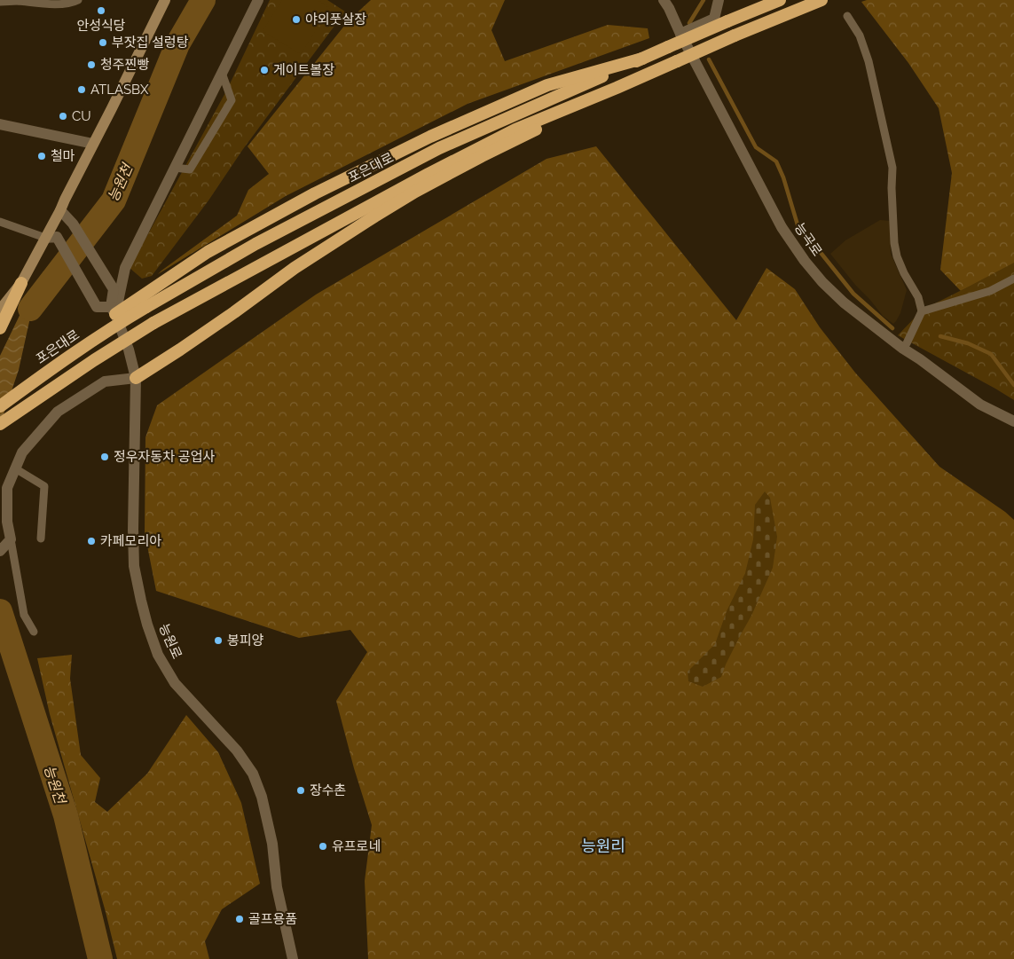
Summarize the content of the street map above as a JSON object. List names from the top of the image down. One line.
{"streets":{"highway":["포은대로"],"street":["능곡로","능원로"]},"districts":["능원리"],"water":["능원천"],"places":["안성식당","야외풋살장","부잣집 설렁탕","청주찐빵","게이트볼장","ATLASBX","CU","철마","정우자동차 공업사","카페모리아","봉피양","장수촌","유프로네","골프용품"]}
